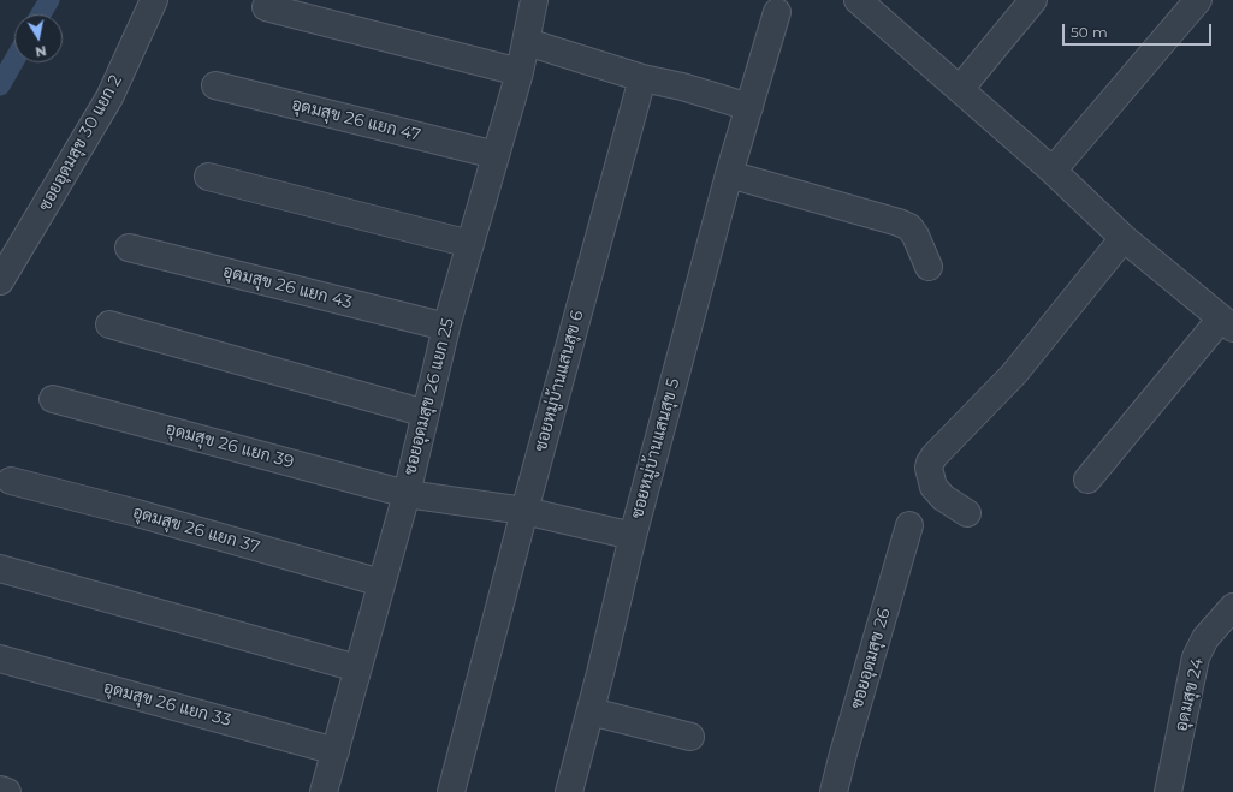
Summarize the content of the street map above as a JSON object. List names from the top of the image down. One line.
{"streets":{"street":["อุดมสุข 26 แยก 47","ซอยอุดมสุข 30 แยก 2","อุดมสุข 26 แยก 43","ซอยหมู่บ้านแสนสุข 6","ซอยอุดมสุข 26 แยก 25","อุดมสุข 26 แยก 39","ซอยหมู่บ้านแสนสุข 5","อุดมสุข 26 แยก 37","ซอยอุดมสุข 26","อุดมสุข 24","อุดมสุข 26 แยก 33"]},"crossings":[["อุดมสุข 26 แยก 47","ซอยอุดมสุข 26 แยก 25"],["อุดมสุข 26 แยก 43","ซอยอุดมสุข 26 แยก 25"],["ซอยหมู่บ้านแสนสุข 6","อุดมสุข 26 แยก 39"],["ซอยอุดมสุข 26 แยก 25","อุดมสุข 26 แยก 39"],["ซอยอุดมสุข 26 แยก 25","อุดมสุข 26 แยก 37"],["ซอยอุดมสุข 26 แยก 25","อุดมสุข 26 แยก 33"],["อุดมสุข 26 แยก 39","ซอยหมู่บ้านแสนสุข 5"]],"scale_bar":"50 m","north":"bottom"}
